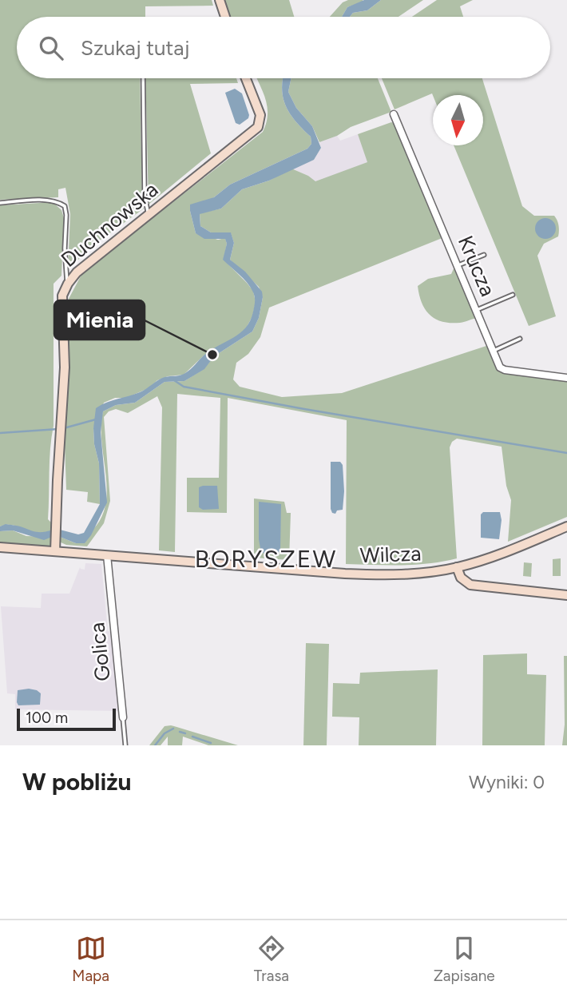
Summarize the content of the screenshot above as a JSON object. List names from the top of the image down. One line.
{"streets":{"street":["Duchnowska","Krucza","Wilcza","Golica"]},"crossings":[["Duchnowska","Wilcza"],["Wilcza","Golica"]],"districts":["BORYSZEW"],"places":["Mienia"],"scale_bar":"100 m","north":"bottom","page":{"search":"Szukaj tutaj","scale":"100 m","heading":["W pobliżu","Wyniki: 0"],"nav":["Mapa","Trasa","Zapisane"]}}
